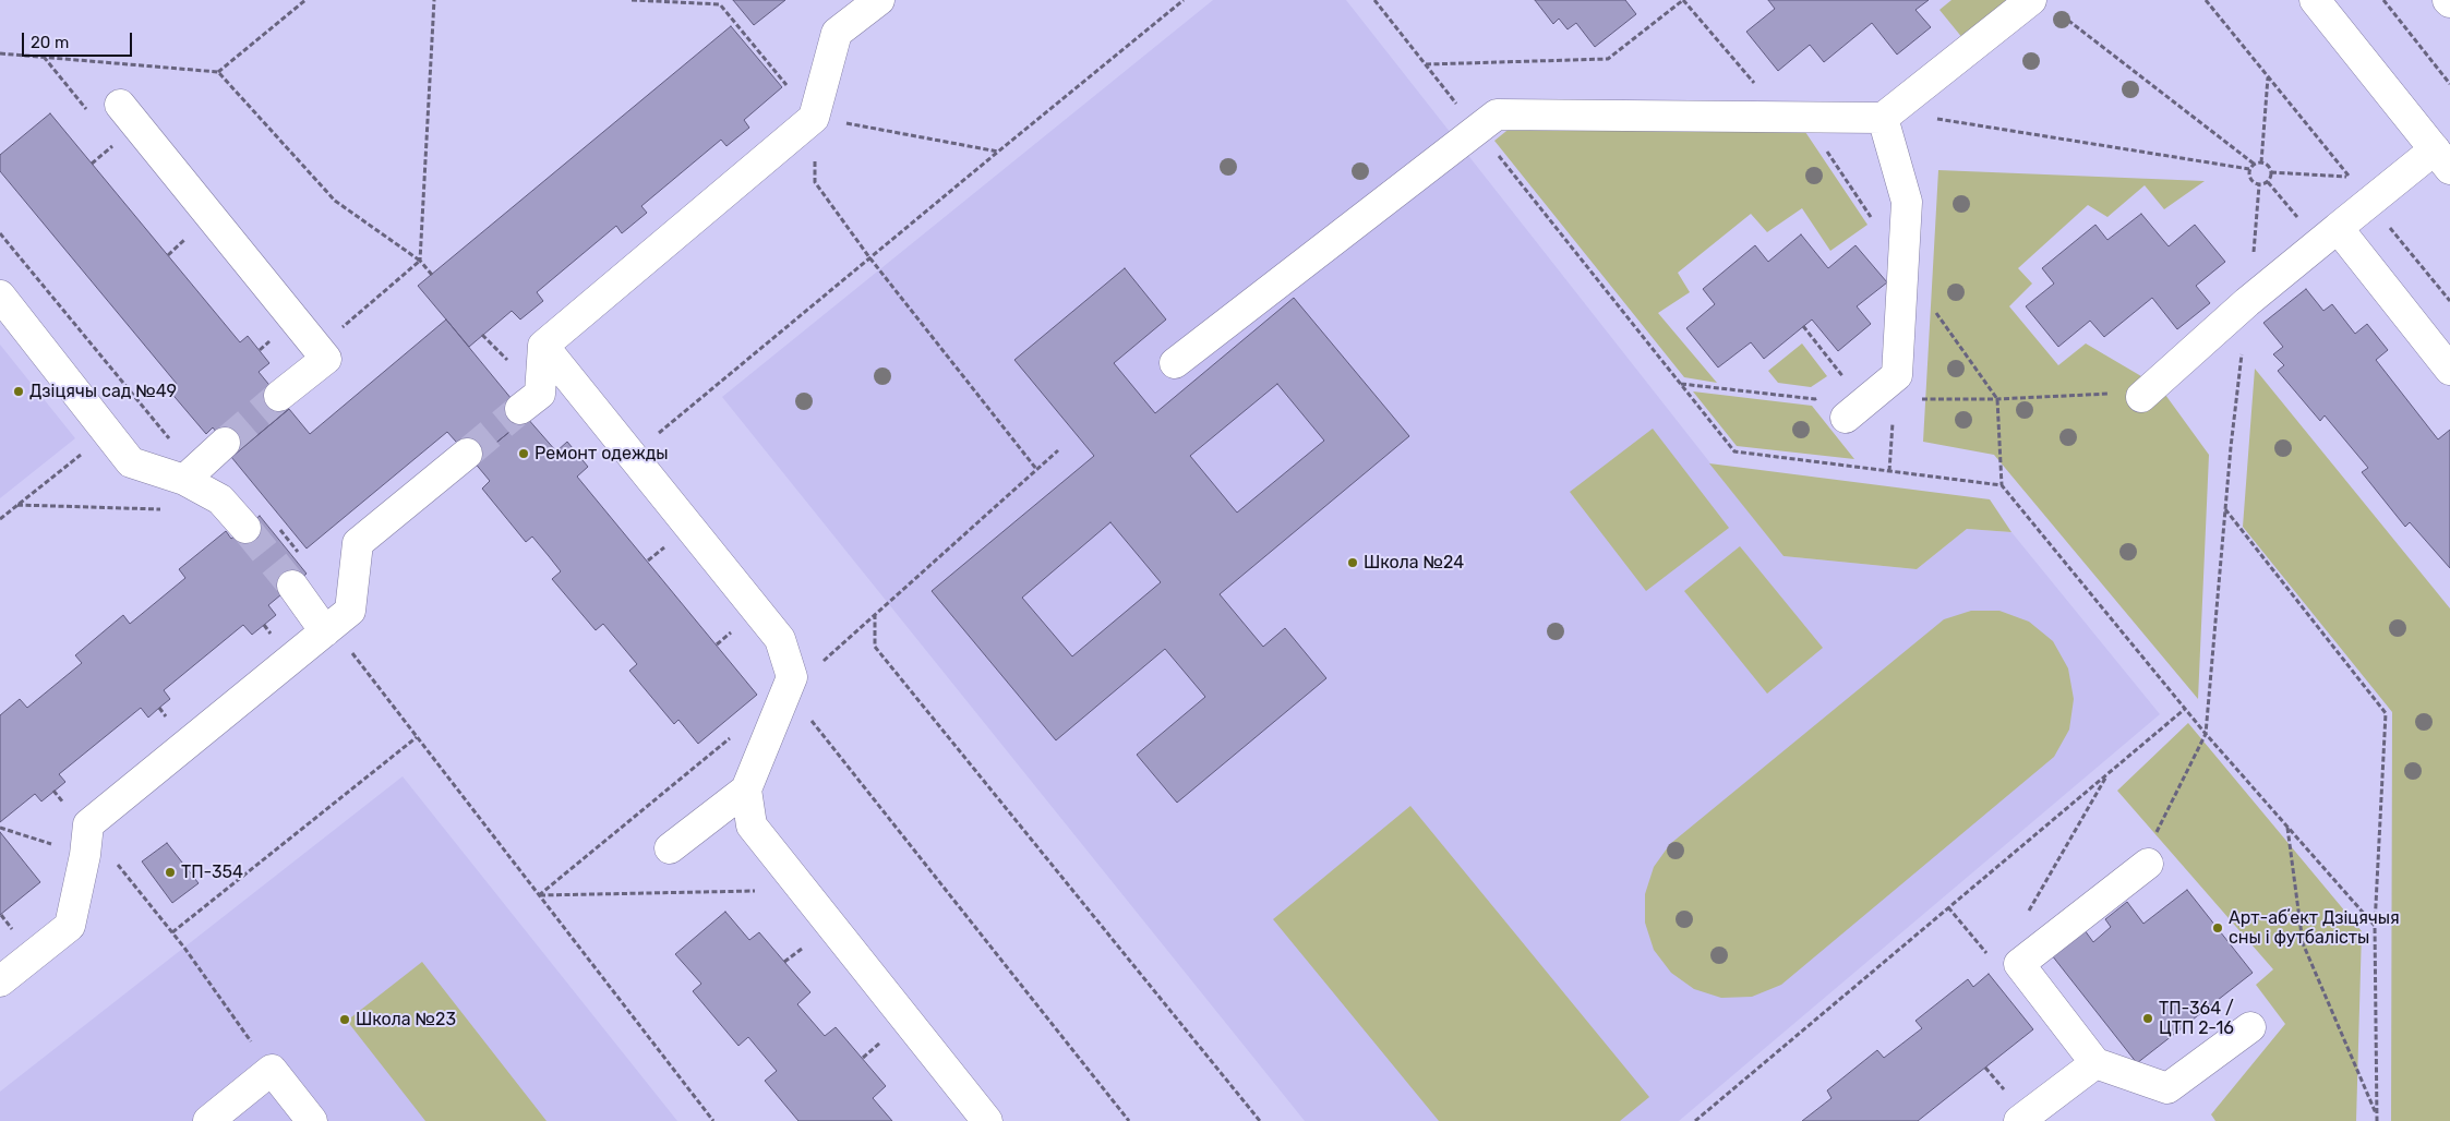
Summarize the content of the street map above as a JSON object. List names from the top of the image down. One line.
{"places":["Дзіцячы сад №49","Ремонт одежды","Школа №24","ТП-354","Арт-абʼект Дзіцячыя сны і футбалісты","ТП-364 / ЦТП 2-16","Школа №23"],"scale_bar":"20 m"}
